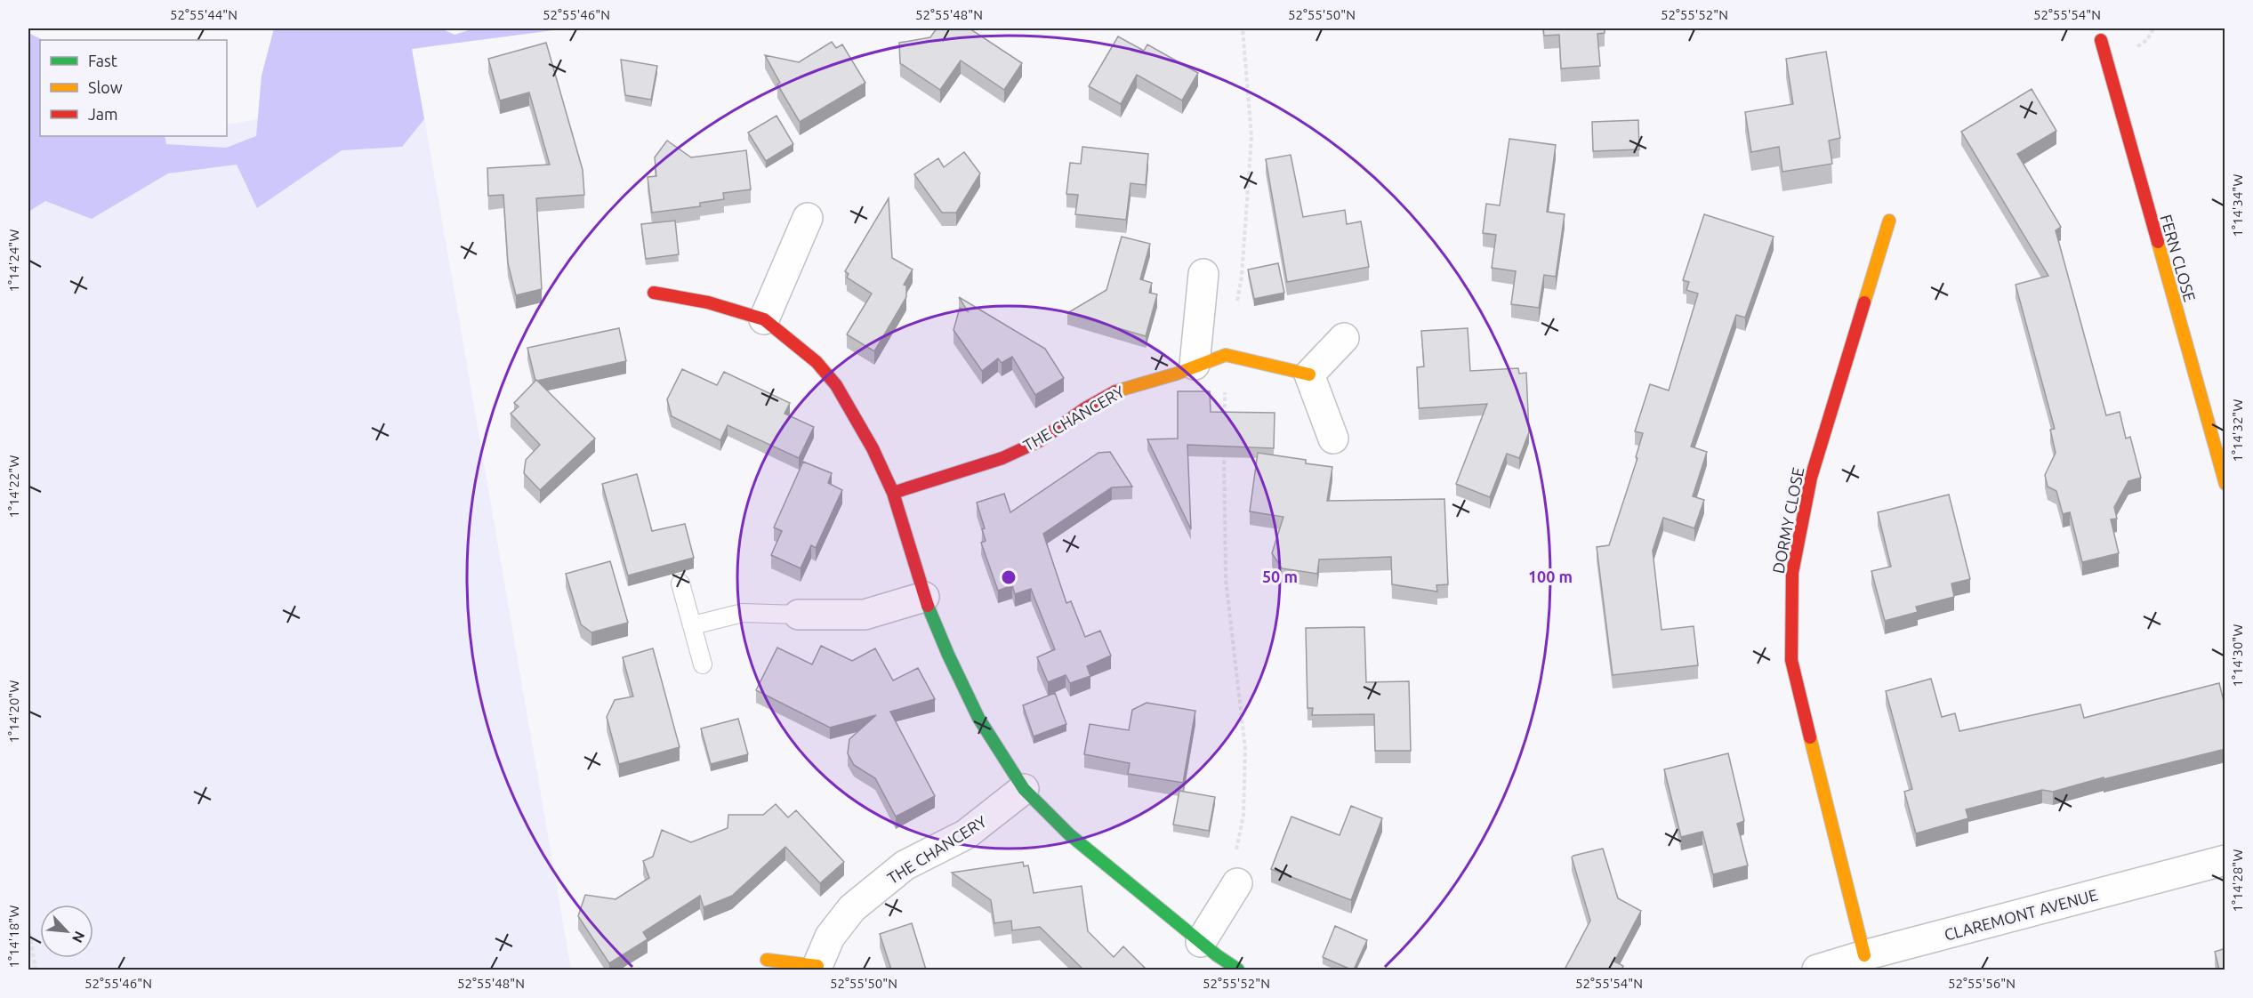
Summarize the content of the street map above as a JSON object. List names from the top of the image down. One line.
{"streets":{"street":["FERN CLOSE","THE CHANCERY","DORMY CLOSE","CLAREMONT AVENUE"]},"crossings":[["DORMY CLOSE","CLAREMONT AVENUE"]],"legend":["Fast","Slow","Jam"],"north":"bottom right","coordinates":["52°55'44\"N","52°55'46\"N","52°55'48\"N","52°55'50\"N","52°55'52\"N","52°55'54\"N","1°14'34\"W","1°14'24\"W","1°14'32\"W","1°14'22\"W","1°14'30\"W","1°14'20\"W","1°14'28\"W","1°14'18\"W","52°55'56\"N"],"rings":["50 m","100 m"]}
